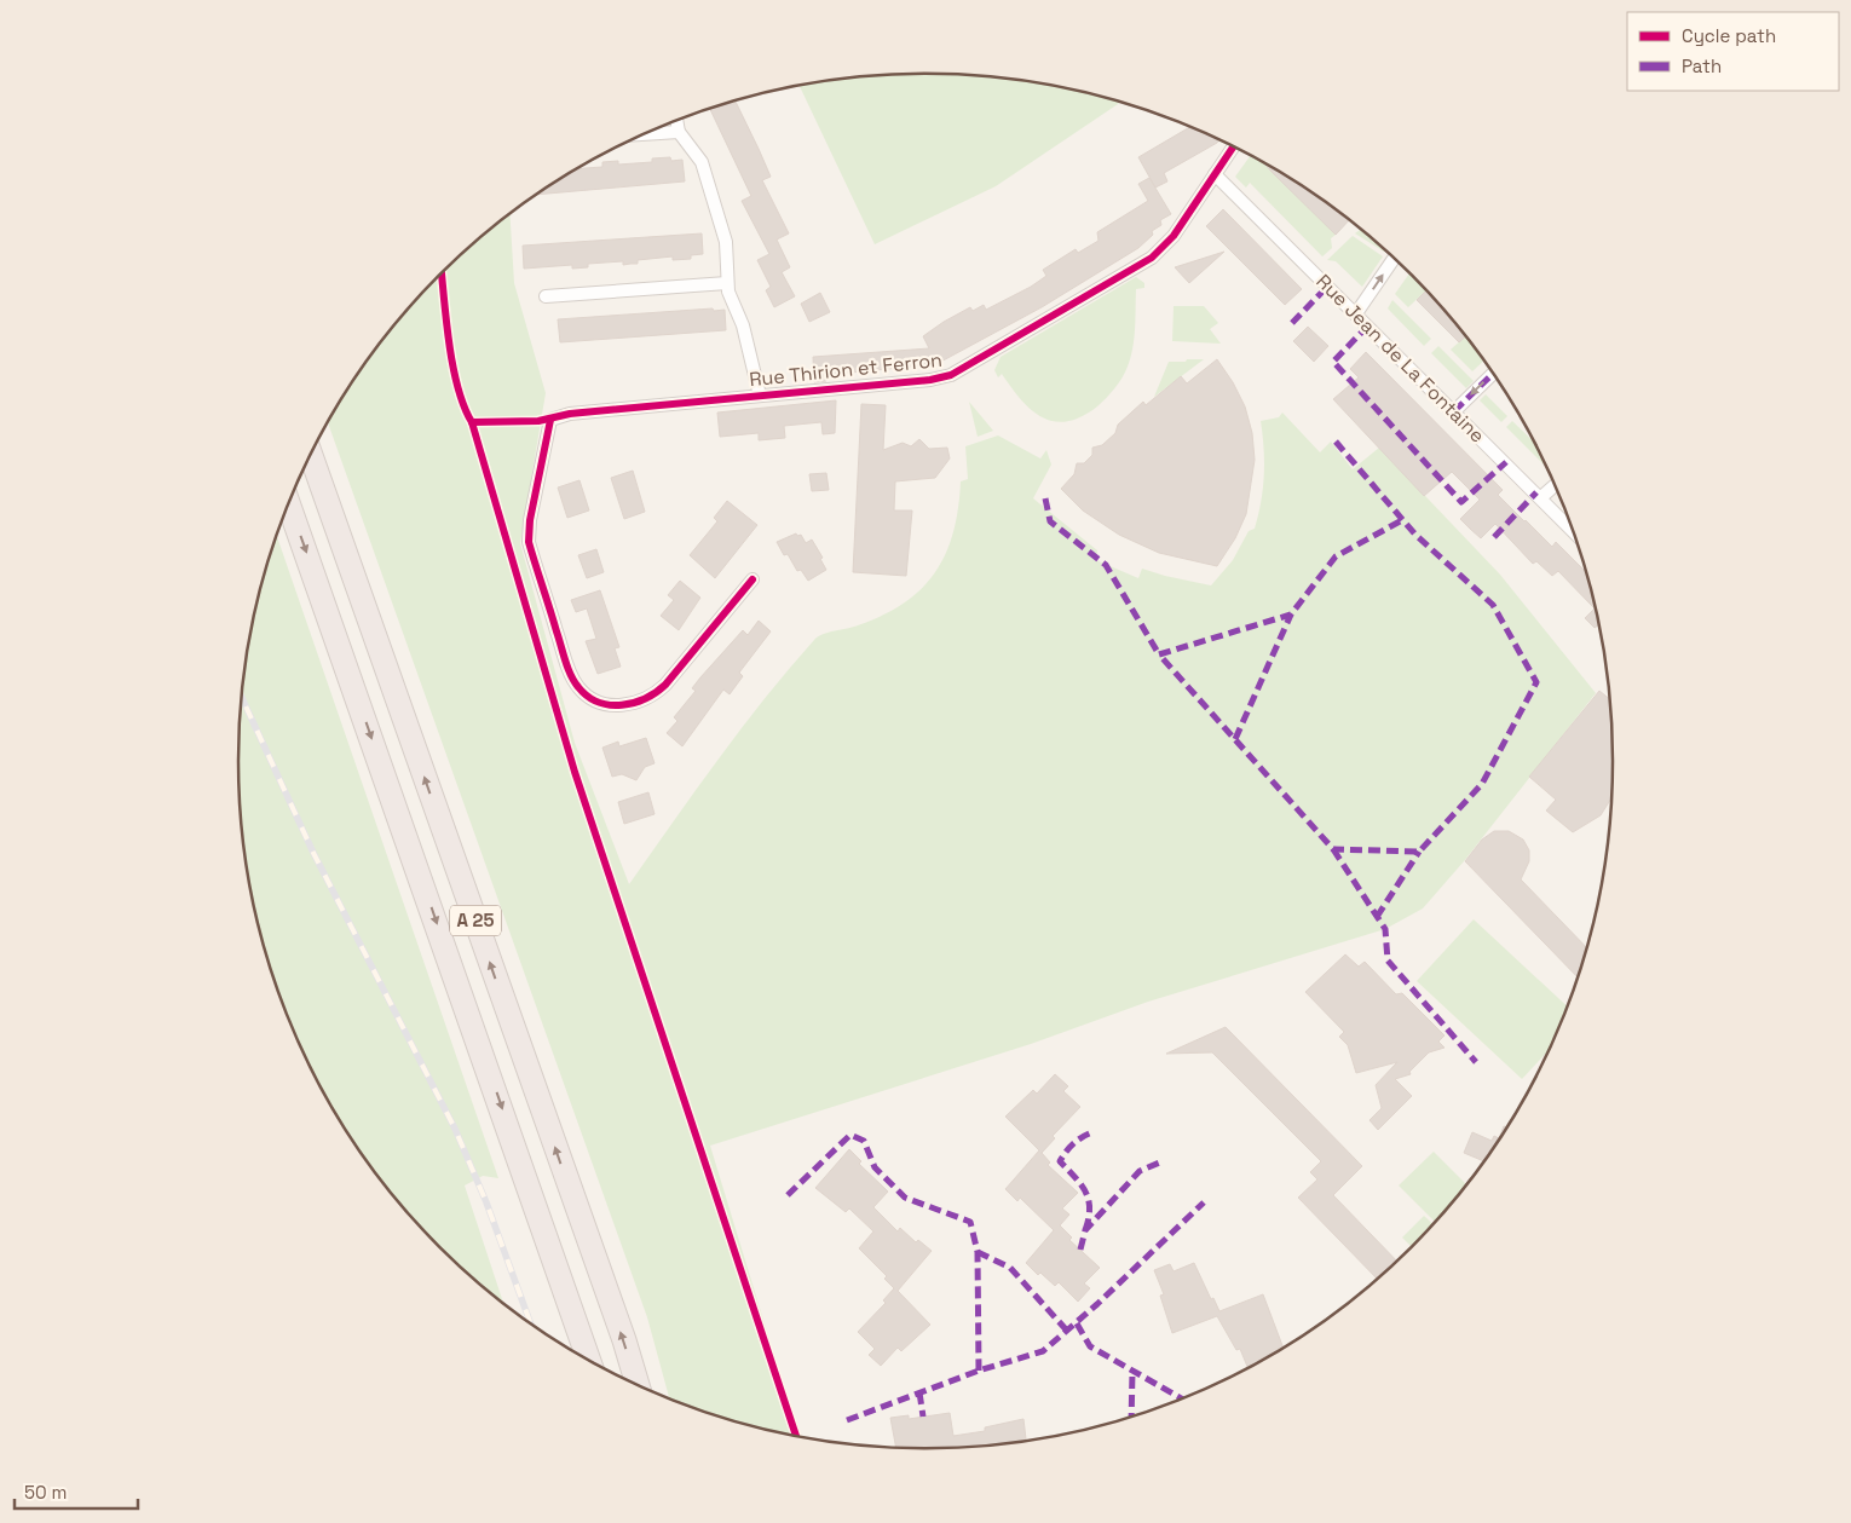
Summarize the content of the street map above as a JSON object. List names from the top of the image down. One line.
{"streets":{"highway":["A 25"],"street":["Rue Jean de La Fontaine","Rue Thirion et Ferron"]},"crossings":[["Rue Jean de La Fontaine","Rue Thirion et Ferron"]],"legend":["Cycle path","Path"],"scale_bar":"50 m"}
